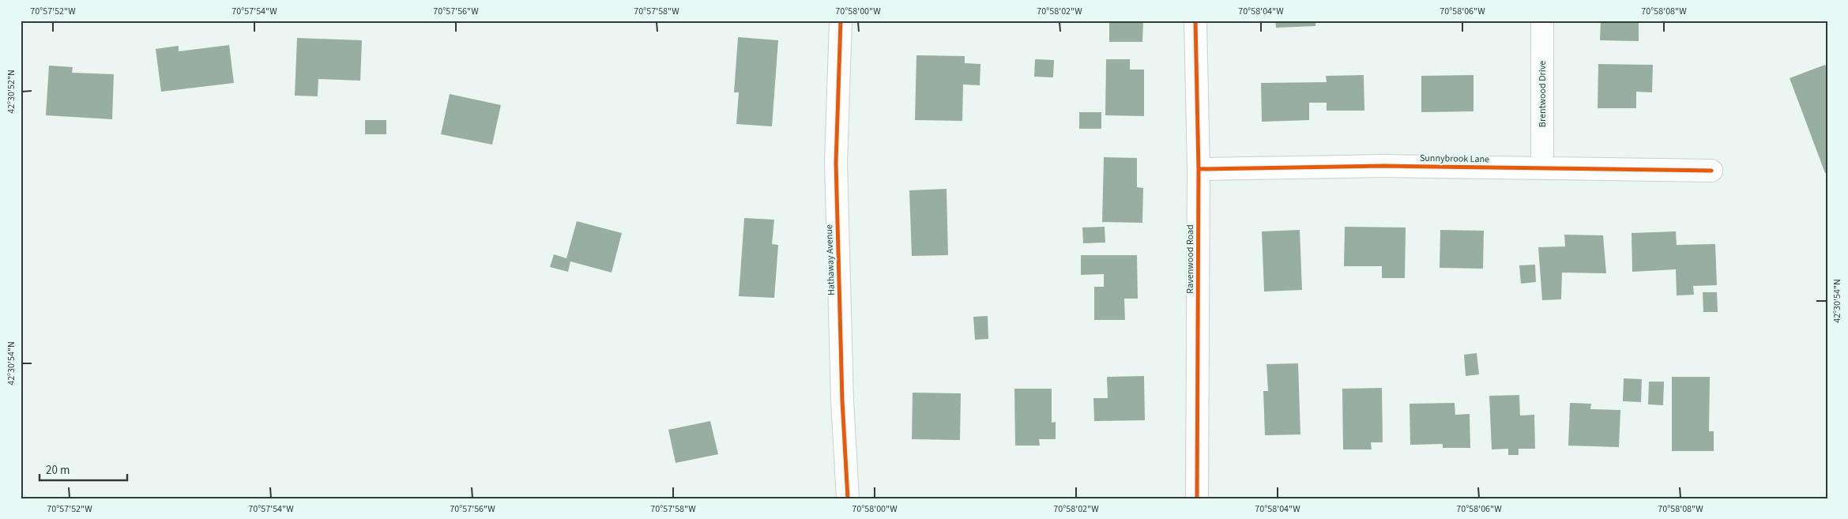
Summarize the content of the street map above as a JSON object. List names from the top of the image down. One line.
{"streets":{"street":["Brentwood Drive","Sunnybrook Lane","Ravenwood Road","Hathaway Avenue"]},"crossings":[["Brentwood Drive","Sunnybrook Lane"],["Sunnybrook Lane","Ravenwood Road"]],"scale_bar":"20 m","coordinates":["70°57'52\"W","70°57'54\"W","70°57'56\"W","70°57'58\"W","70°58'00\"W","70°58'02\"W","70°58'04\"W","70°58'06\"W","70°58'08\"W","42°30'52\"N","42°30'54\"N"]}
